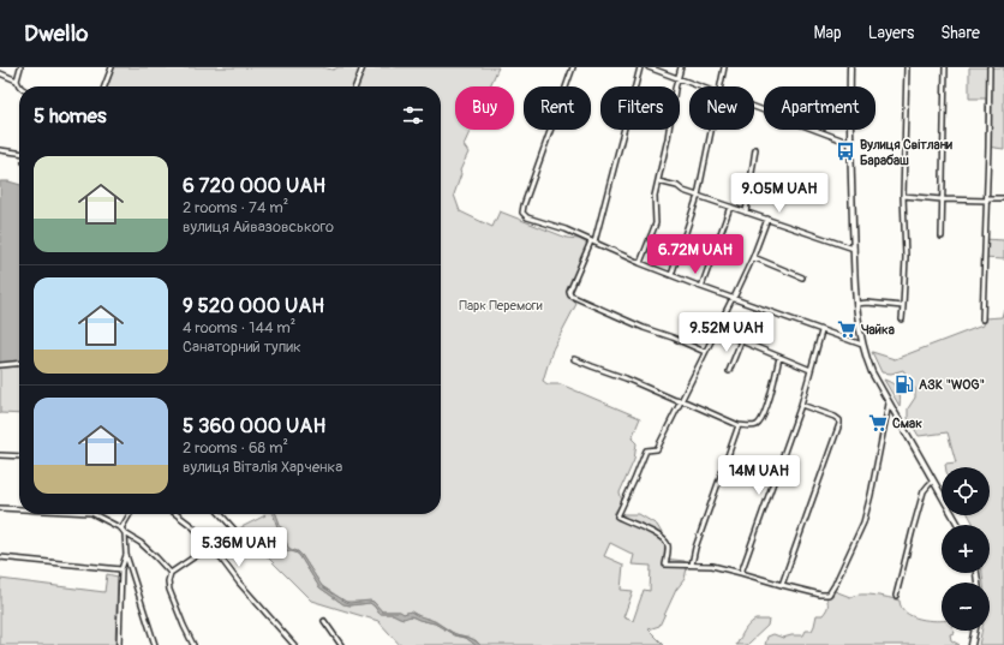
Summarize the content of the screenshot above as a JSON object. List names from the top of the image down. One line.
{"parks":["Парк Перемоги"],"places":{"bus stop":["Вулиця Світлани Барабаш"],"supermarket":["Чайка","Смак"],"fuel station":["АЗК \"WOG\""]},"page":{"header":"Dwello","nav":["Map","Layers","Share"],"chip":["Buy","Rent","Filters","New","Apartment"],"heading":"5 homes","list":[{"name":"6 720 000 UAH","note":"2 rooms · 74 m² · вулиця Айвазовського"},{"name":"9 520 000 UAH","note":"4 rooms · 144 m² · Санаторний тупик"},{"name":"5 360 000 UAH","note":"2 rooms · 68 m² · вулиця Віталія Харченка"}],"price":["9.05M UAH","6.72M UAH","9.52M UAH","14M UAH","5.36M UAH"],"map_buttons":["+","−"]}}
